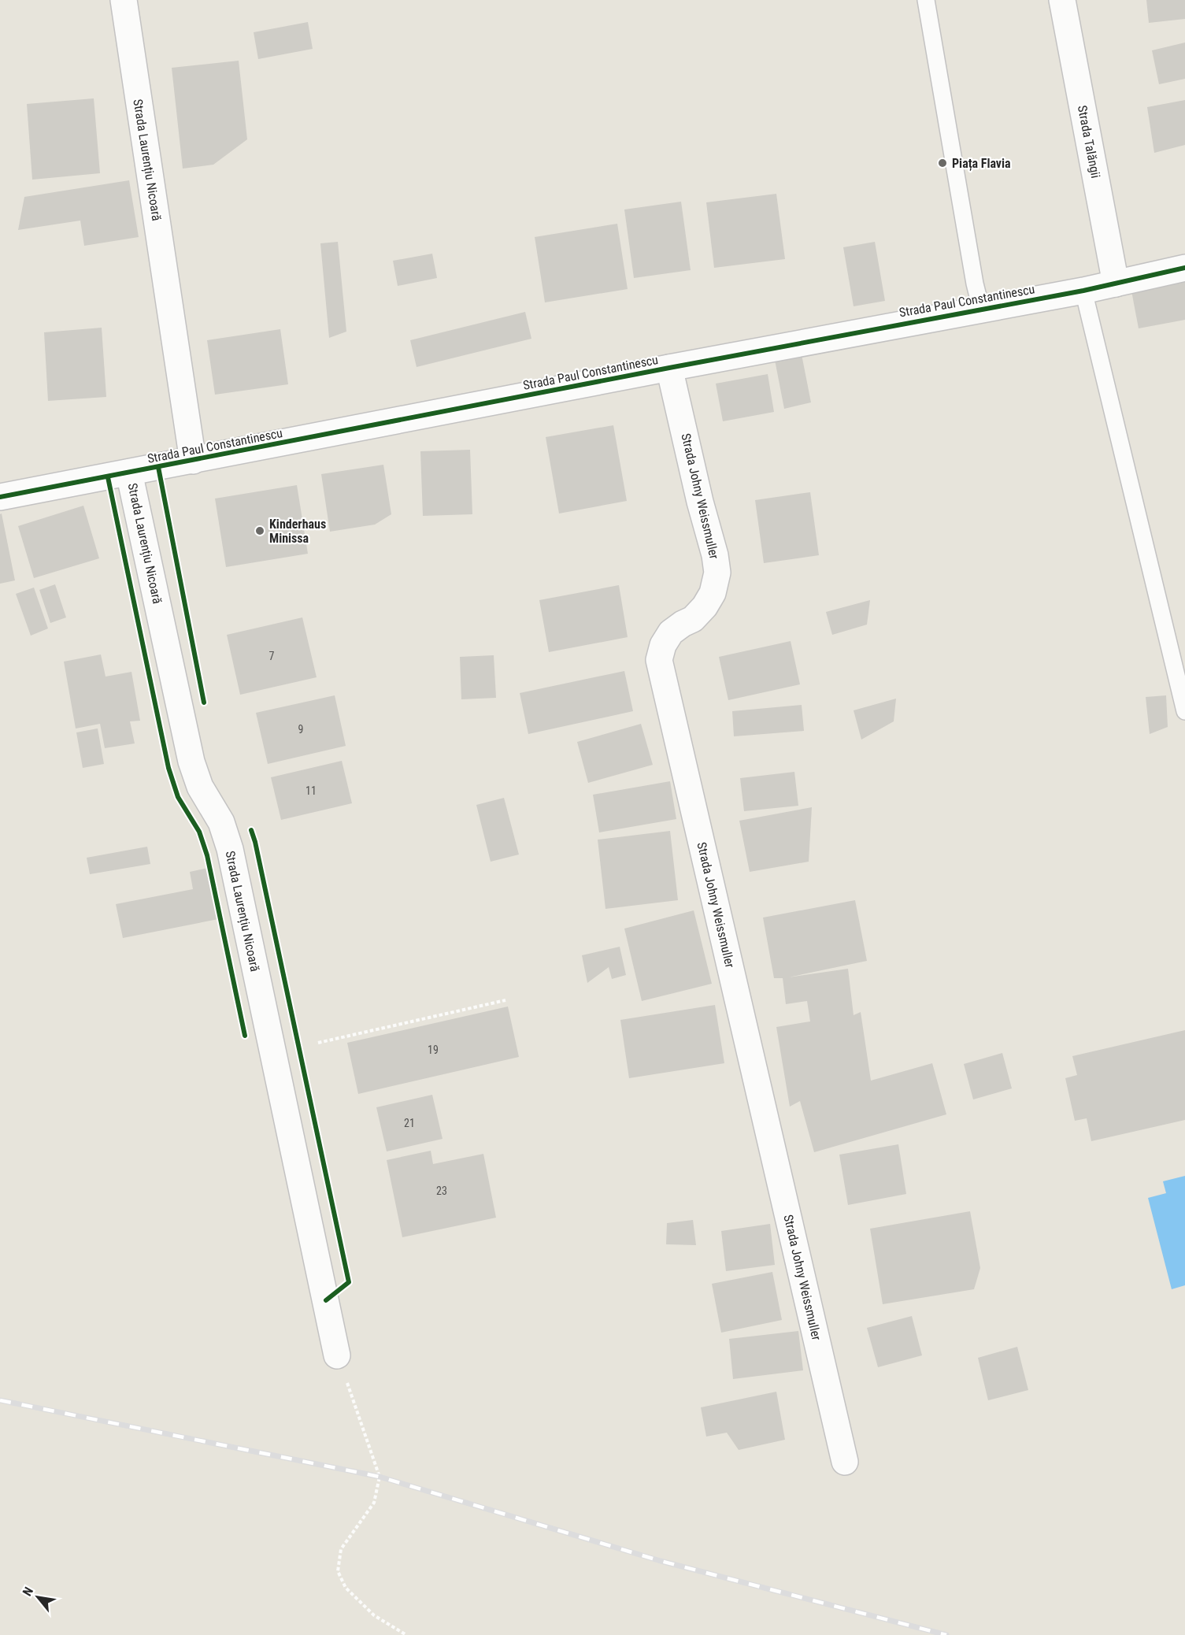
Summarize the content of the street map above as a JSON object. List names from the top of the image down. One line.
{"streets":{"street":["Strada Talăngii","Strada Laurențiu Nicoară","Strada Paul Constantinescu","Strada Johny Weissmuller"]},"crossings":[["Strada Talăngii","Strada Paul Constantinescu"],["Strada Laurențiu Nicoară","Strada Paul Constantinescu"],["Strada Paul Constantinescu","Strada Johny Weissmuller"]],"places":["Piața Flavia","Kinderhaus Minissa"],"house_numbers":["7","9","11","19","21","23"],"north":"top left"}
